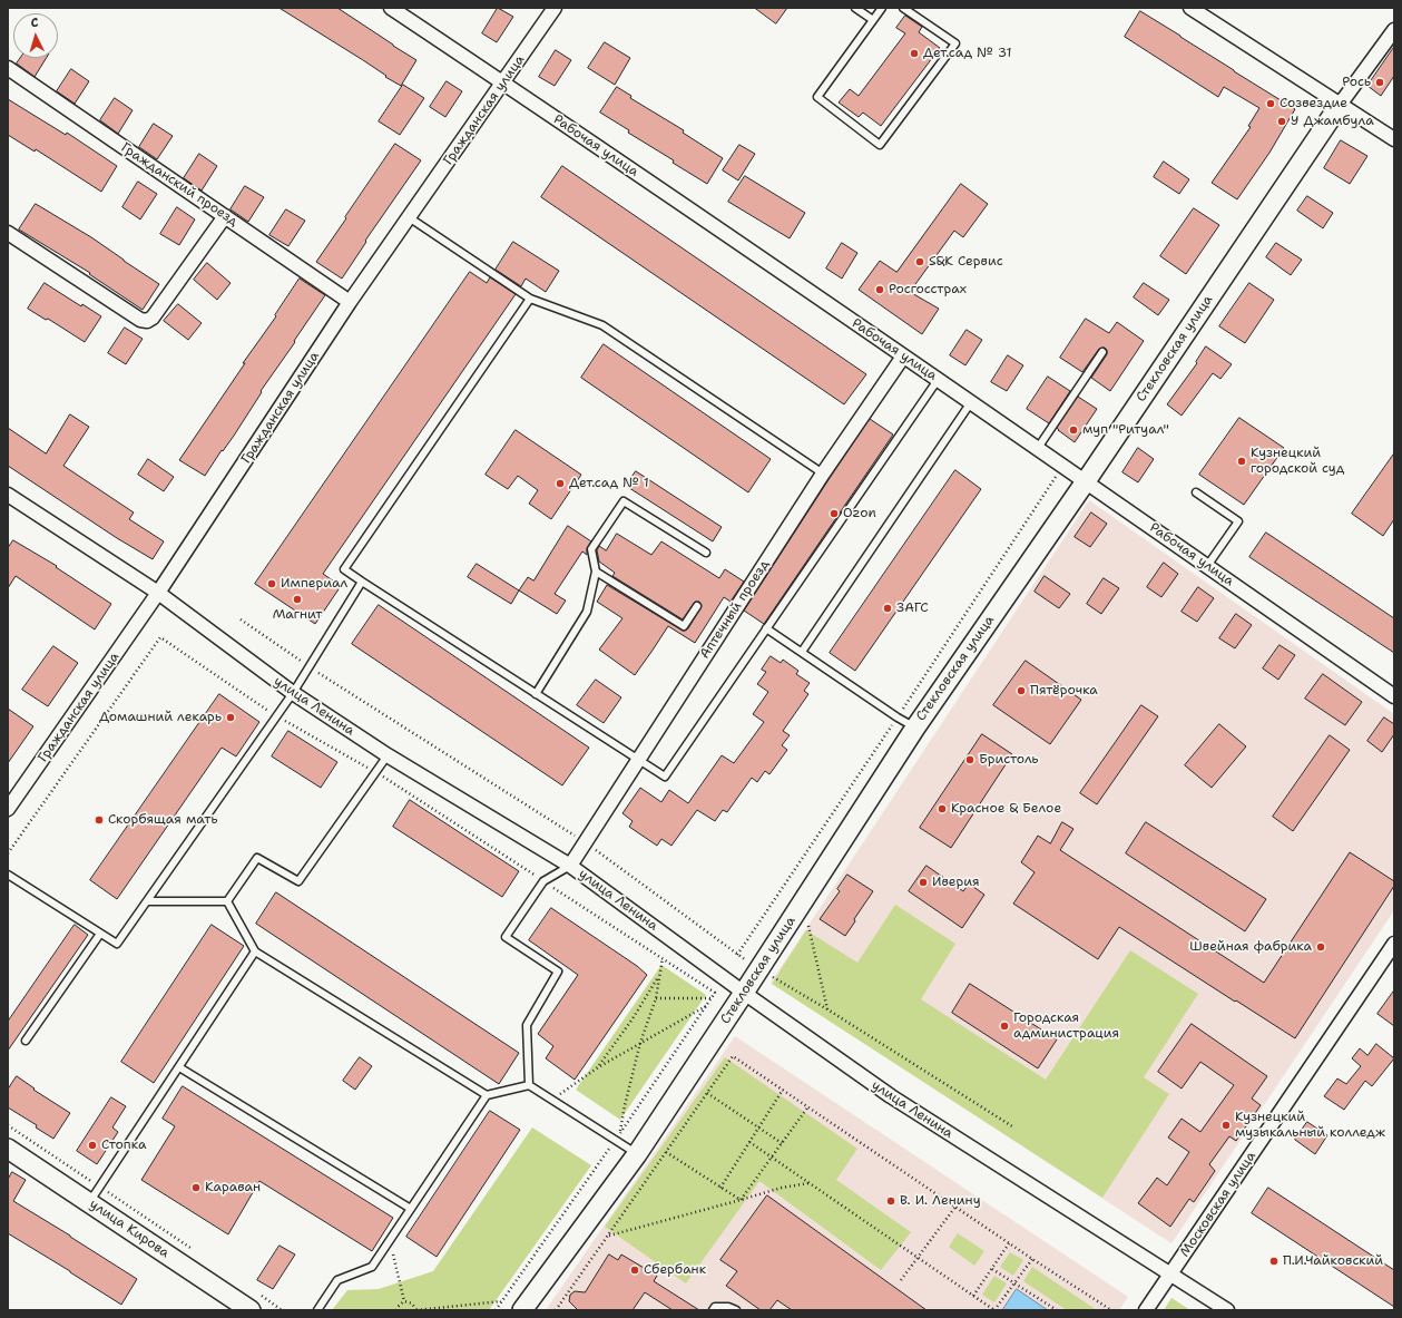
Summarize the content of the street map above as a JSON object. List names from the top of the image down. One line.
{"streets":{"street":["Гражданская улица","Рабочая улица","Гражданский проезд","Стекловская улица","Аптечный проезд","улица Ленина","Московская улица","улица Кирова"]},"crossings":[["Гражданская улица","Рабочая улица"],["Гражданская улица","Гражданский проезд"],["Гражданская улица","улица Ленина"],["Рабочая улица","Стекловская улица"],["Рабочая улица","Аптечный проезд"],["Стекловская улица","улица Ленина"],["Аптечный проезд","улица Ленина"],["улица Ленина","Московская улица"]],"places":["Дет.сад № 31","Рось","Созвездие","У Джамбула","S&K Сервис","Росгосстрах","муп \"Ритуал\"","Кузнецкий городской суд","Дет.сад № 1","Ozon","Империал","Магнит","ЗАГС","Пятёрочка","Домашний лекарь","Бристоль","Красное & Белое","Скорбящая мать","Иверия","Швейная фабрика","Городская администрация","Кузнецкий музыкальный колледж","Стопка","Караван","В. И. Ленину","П.И.Чайковский","Сбербанк"],"north":"top"}
